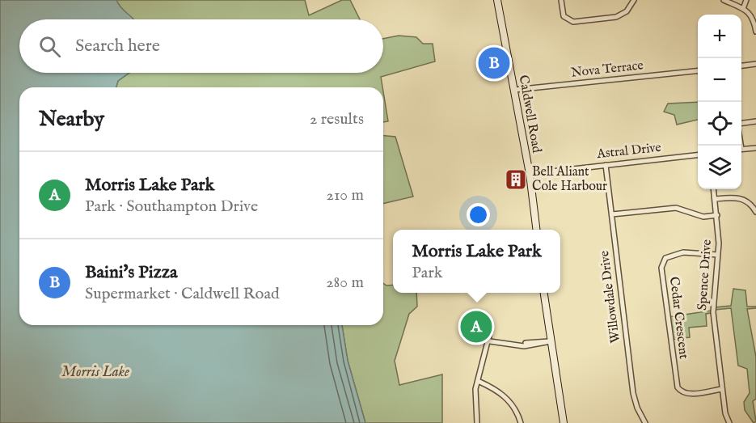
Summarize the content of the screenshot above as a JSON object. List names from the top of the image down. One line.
{"streets":{"street":["Nova Terrace","Caldwell Road","Astral Drive","Spence Drive","Willowdale Drive","Cedar Crescent"]},"crossings":[["Nova Terrace","Caldwell Road"],["Caldwell Road","Astral Drive"],["Astral Drive","Willowdale Drive"],["Spence Drive","Cedar Crescent"]],"water":["Morris Lake"],"places":{"building":["Bell Aliant Cole Harbour"]},"page":{"map_buttons":["+","−"],"search":"Search here","pins":["B","A"],"heading":["Nearby","2 results"],"list":[{"mark":"A","name":"Morris Lake Park","note":"Park · Southampton Drive","value":"210 m"},{"mark":"B","name":"Baini's Pizza","note":"Supermarket · Caldwell Road","value":"280 m"}],"popup":["Morris Lake Park","Park"]}}
